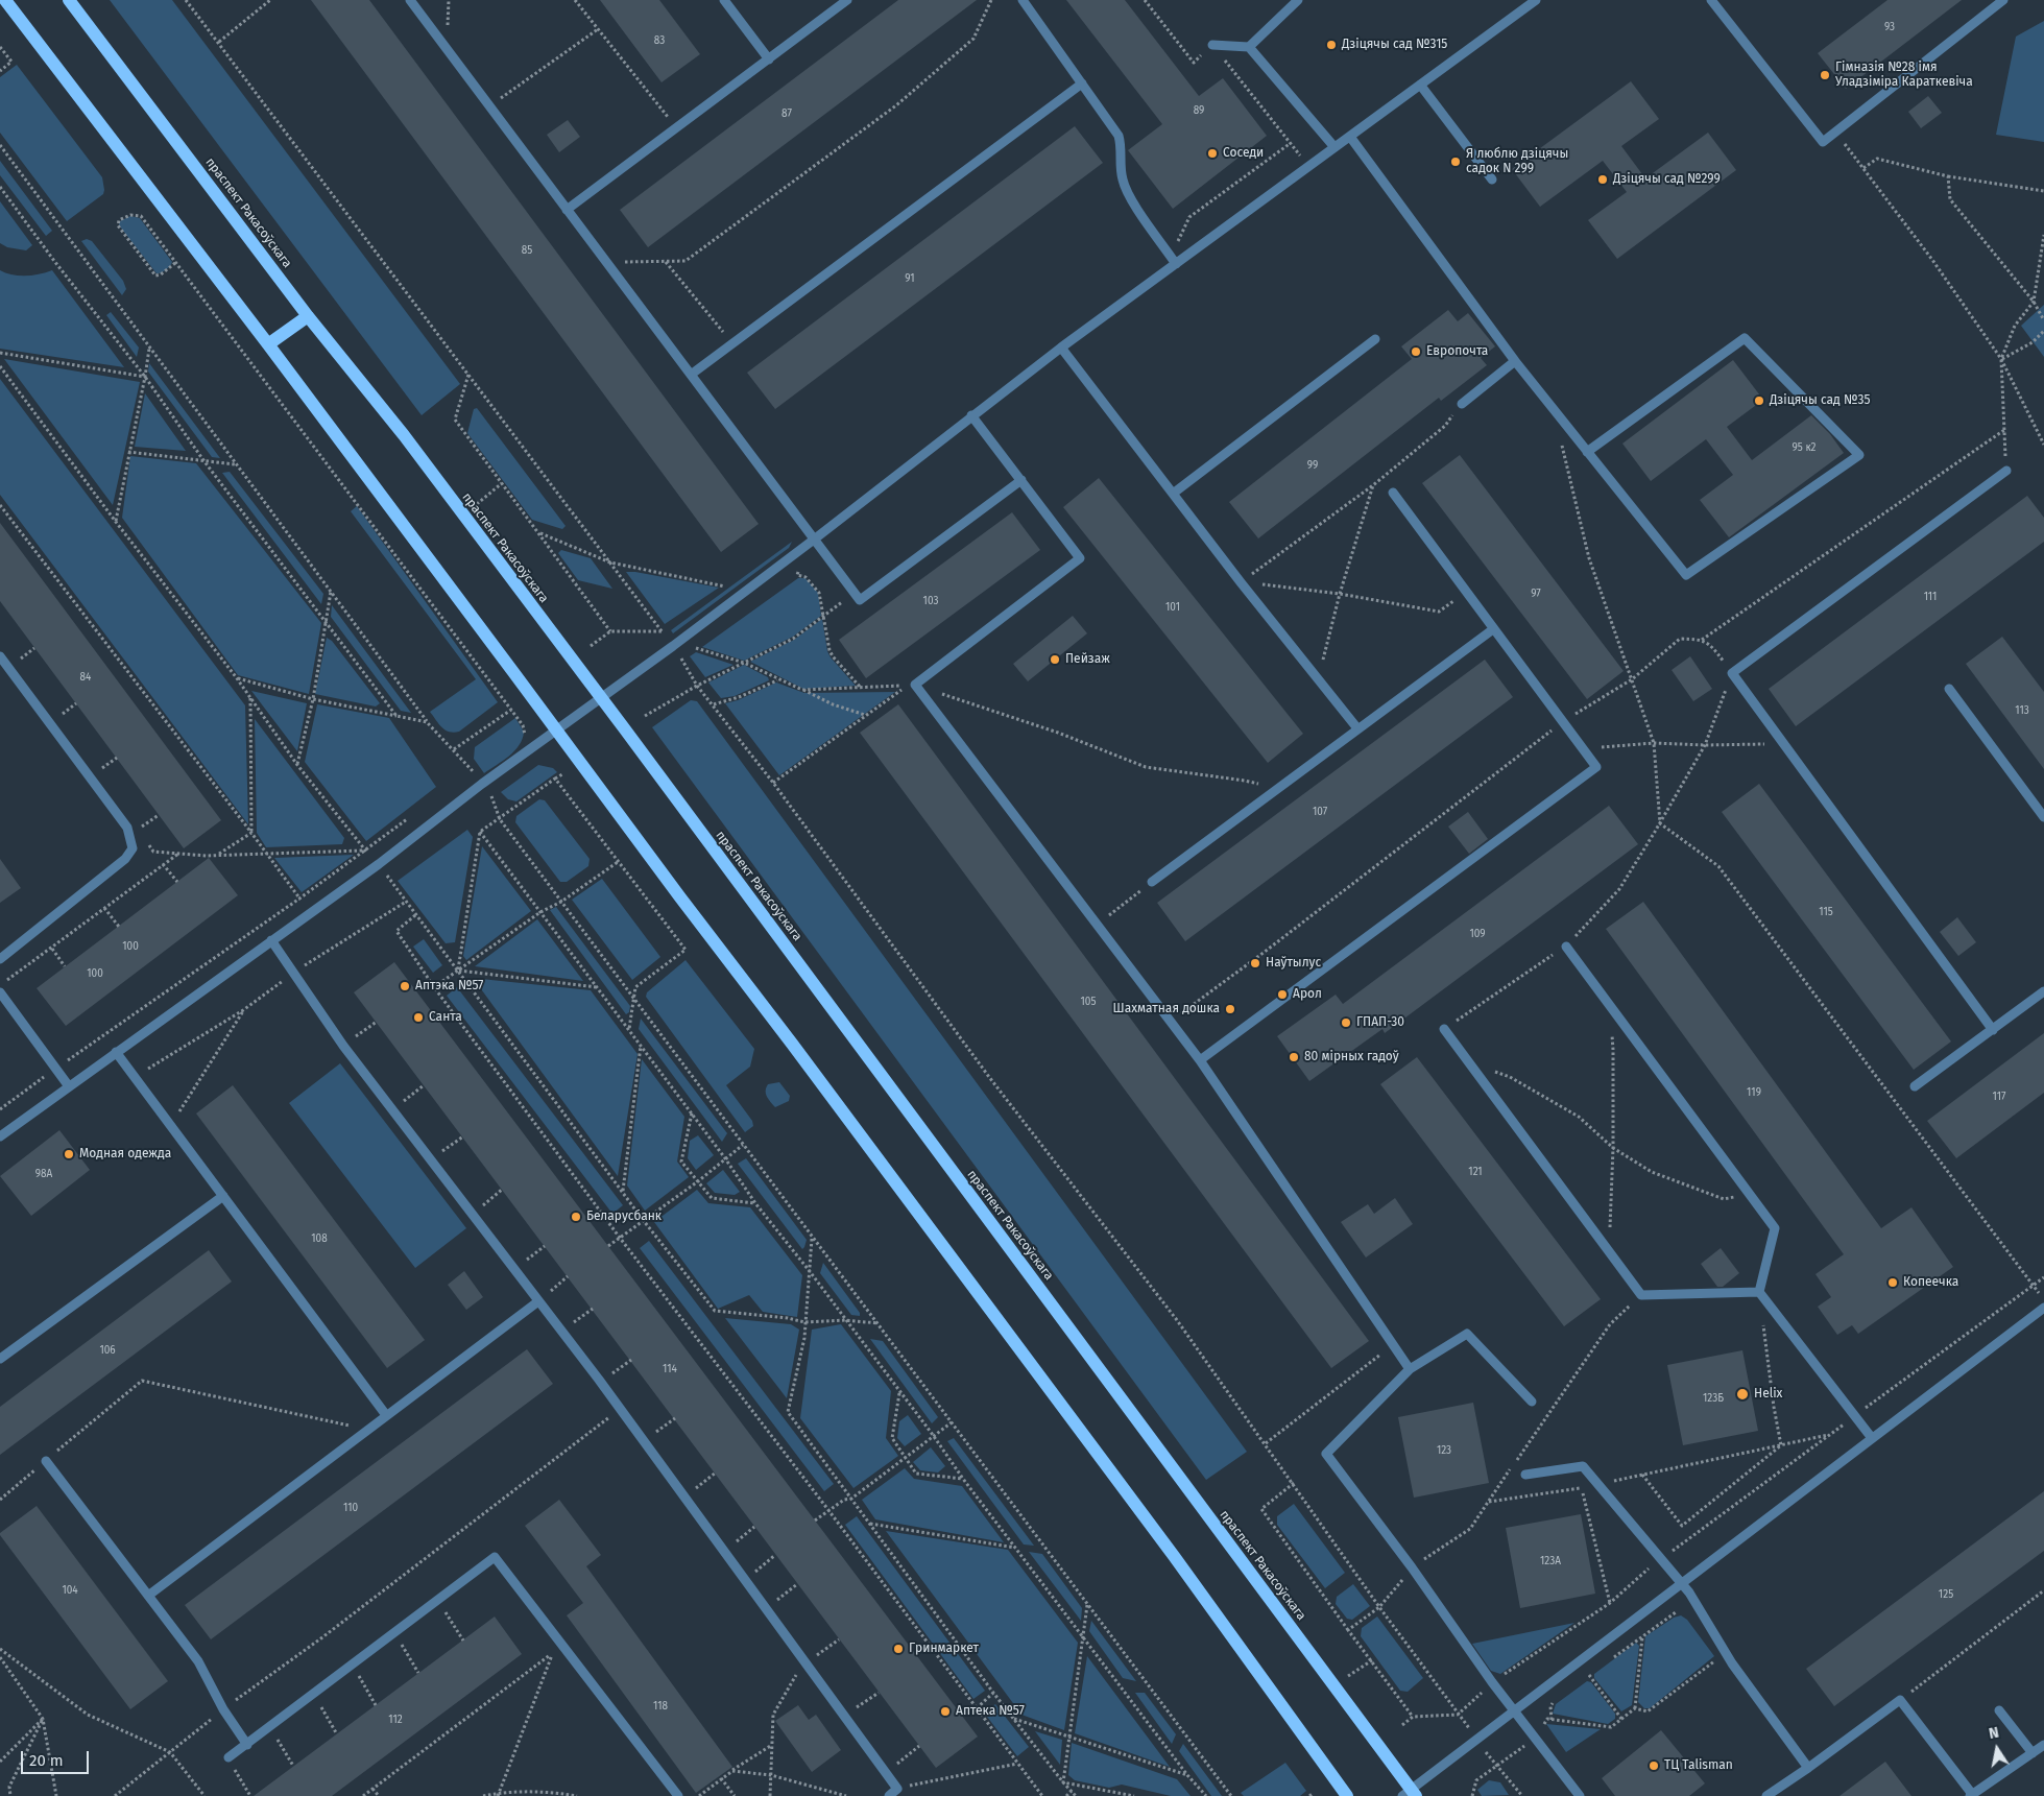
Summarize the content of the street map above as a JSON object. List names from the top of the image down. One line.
{"streets":{"main road":["праспект Ракасоўскага"]},"places":["Дзіцячы сад №315","Гімназія №28 імя Уладзіміра Караткевіча","Соседи","Я люблю дзіцячы садок N 299","Дзіцячы сад №299","Европочта","Дзіцячы сад №35","Пейзаж","Наўтылус","Аптэка №57","Арол","Шахматная дошка","Санта","ГПАП-30","80 мірных гадоў","Модная одежда","Беларусбанк","Копеечка","Helix","Гринмаркет","Аптека №57","ТЦ Talisman"],"house_numbers":["93","83","89","87","85","91","95 к2","99","97","111","103","101","84","113","107","115","109","100","100","105","119","117","121","98А","108","106","114","123Б","123","110","123А","104","125","118","112"],"scale_bar":"20 m","north":"top"}
